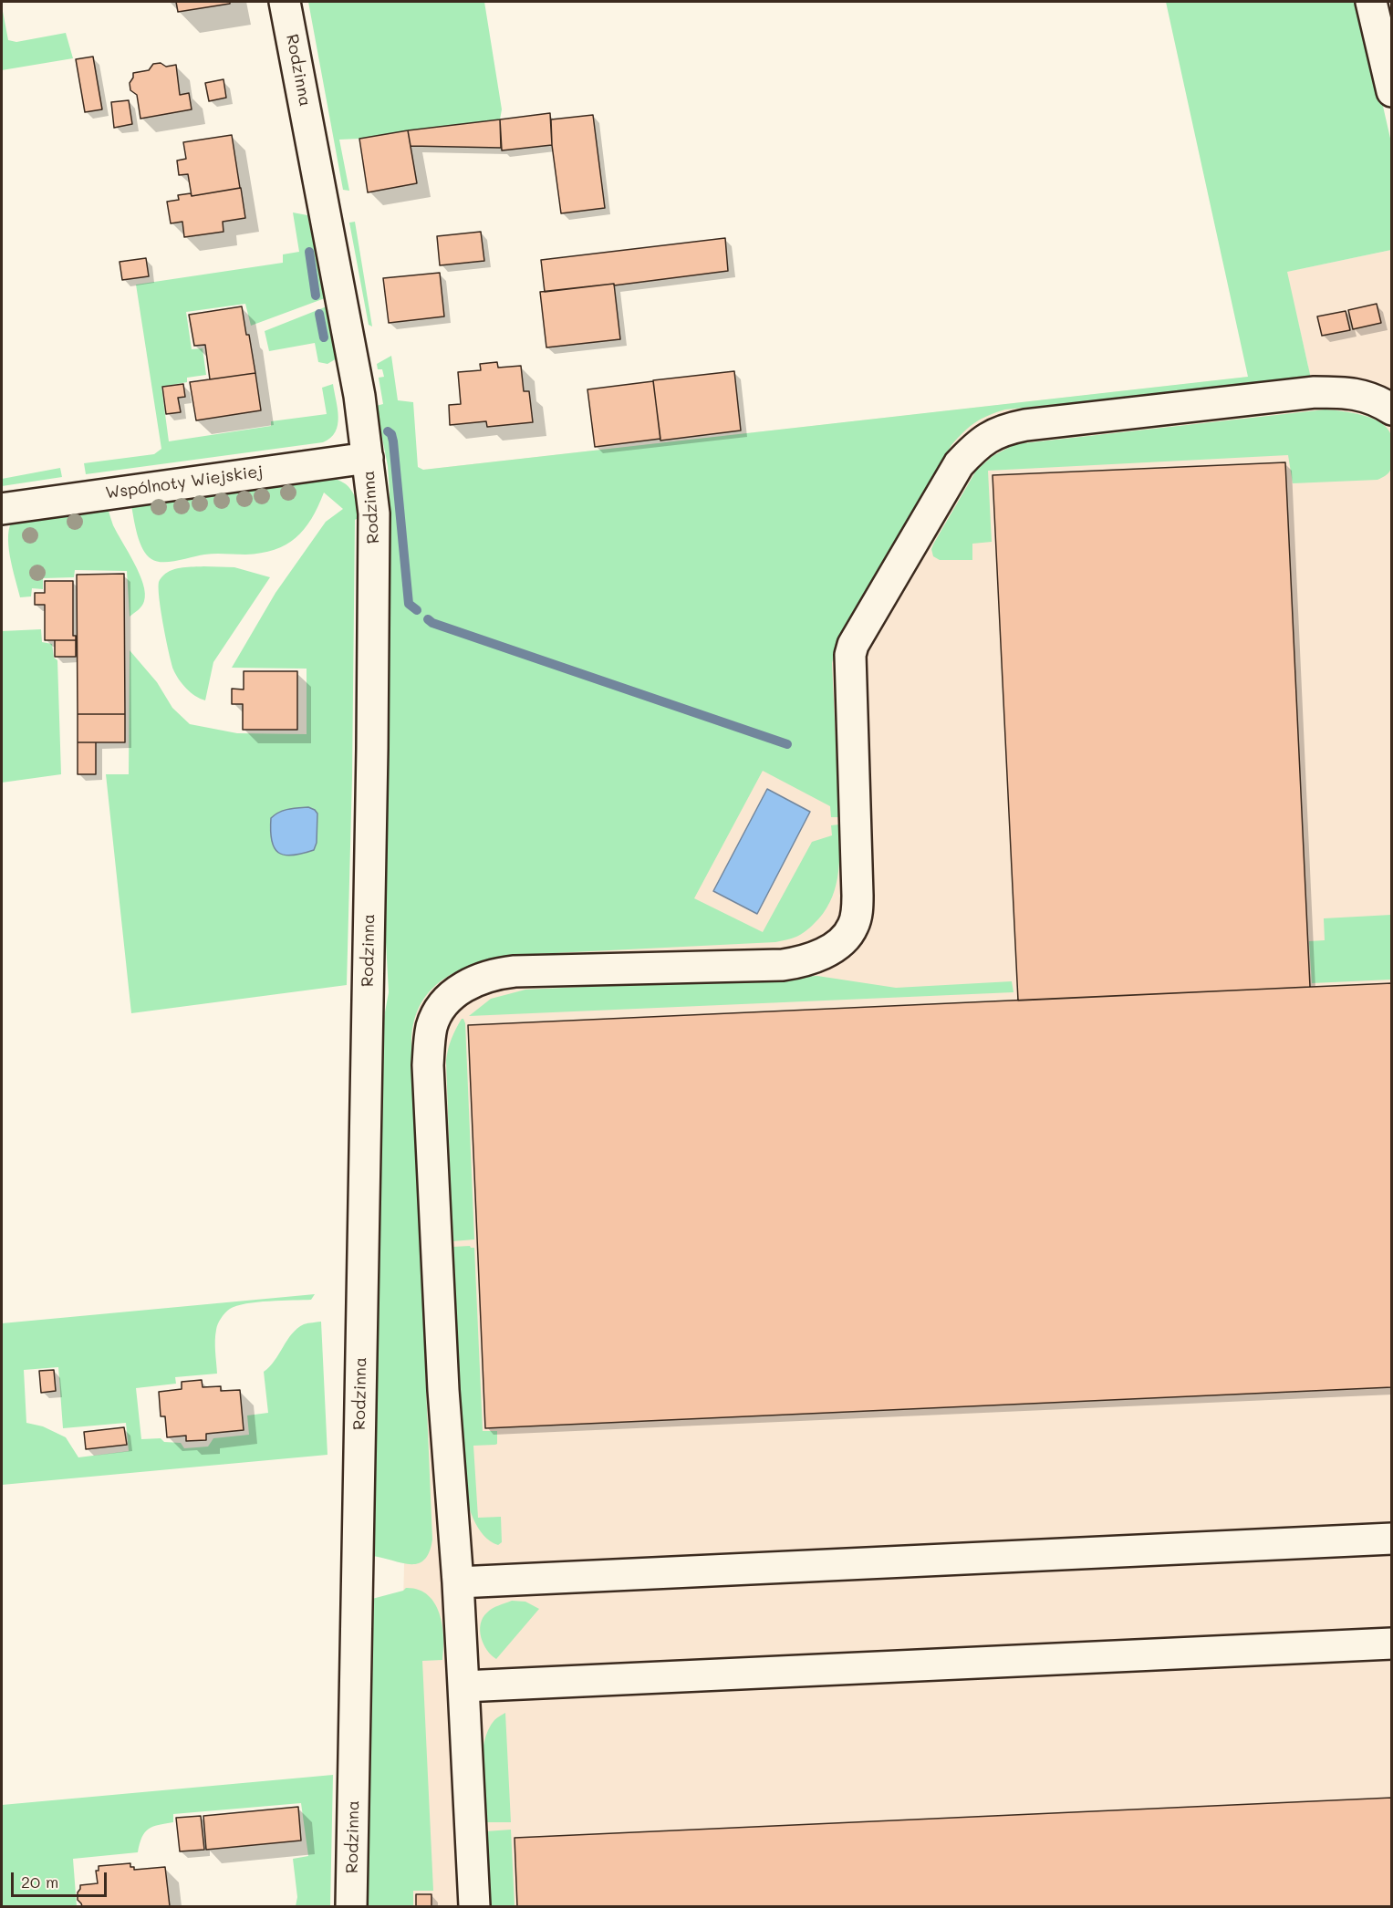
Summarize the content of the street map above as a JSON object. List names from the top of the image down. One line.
{"streets":{"street":["Rodzinna","Wspólnoty Wiejskiej"]},"crossings":[["Rodzinna","Wspólnoty Wiejskiej"]],"scale_bar":"20 m"}
